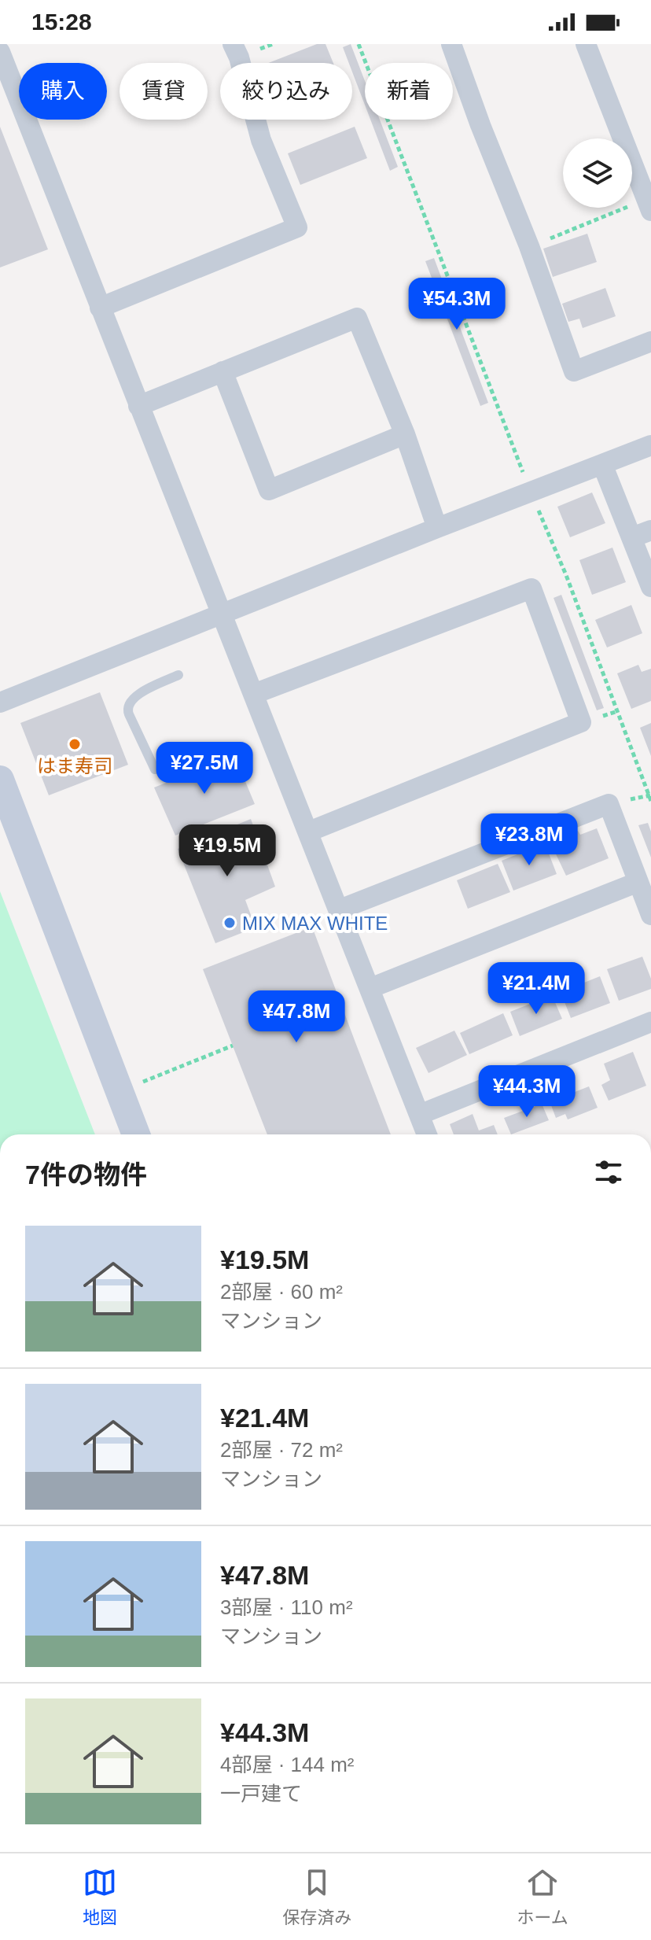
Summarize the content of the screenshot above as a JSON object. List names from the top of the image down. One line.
{"places":["はま寿司","MIX MAX WHITE"],"page":{"status":"15:28","chip":["購入","賃貸","絞り込み","新着"],"price":["¥54.3M","¥27.5M","¥23.8M","¥19.5M","¥21.4M","¥47.8M","¥44.3M"],"heading":"7件の物件","list":[{"name":"¥19.5M","note":"2部屋 · 60 m² · マンション"},{"name":"¥21.4M","note":"2部屋 · 72 m² · マンション"},{"name":"¥47.8M","note":"3部屋 · 110 m² · マンション"},{"name":"¥44.3M","note":"4部屋 · 144 m² · 一戸建て"}],"tabs":["地図","保存済み","ホーム"]}}
